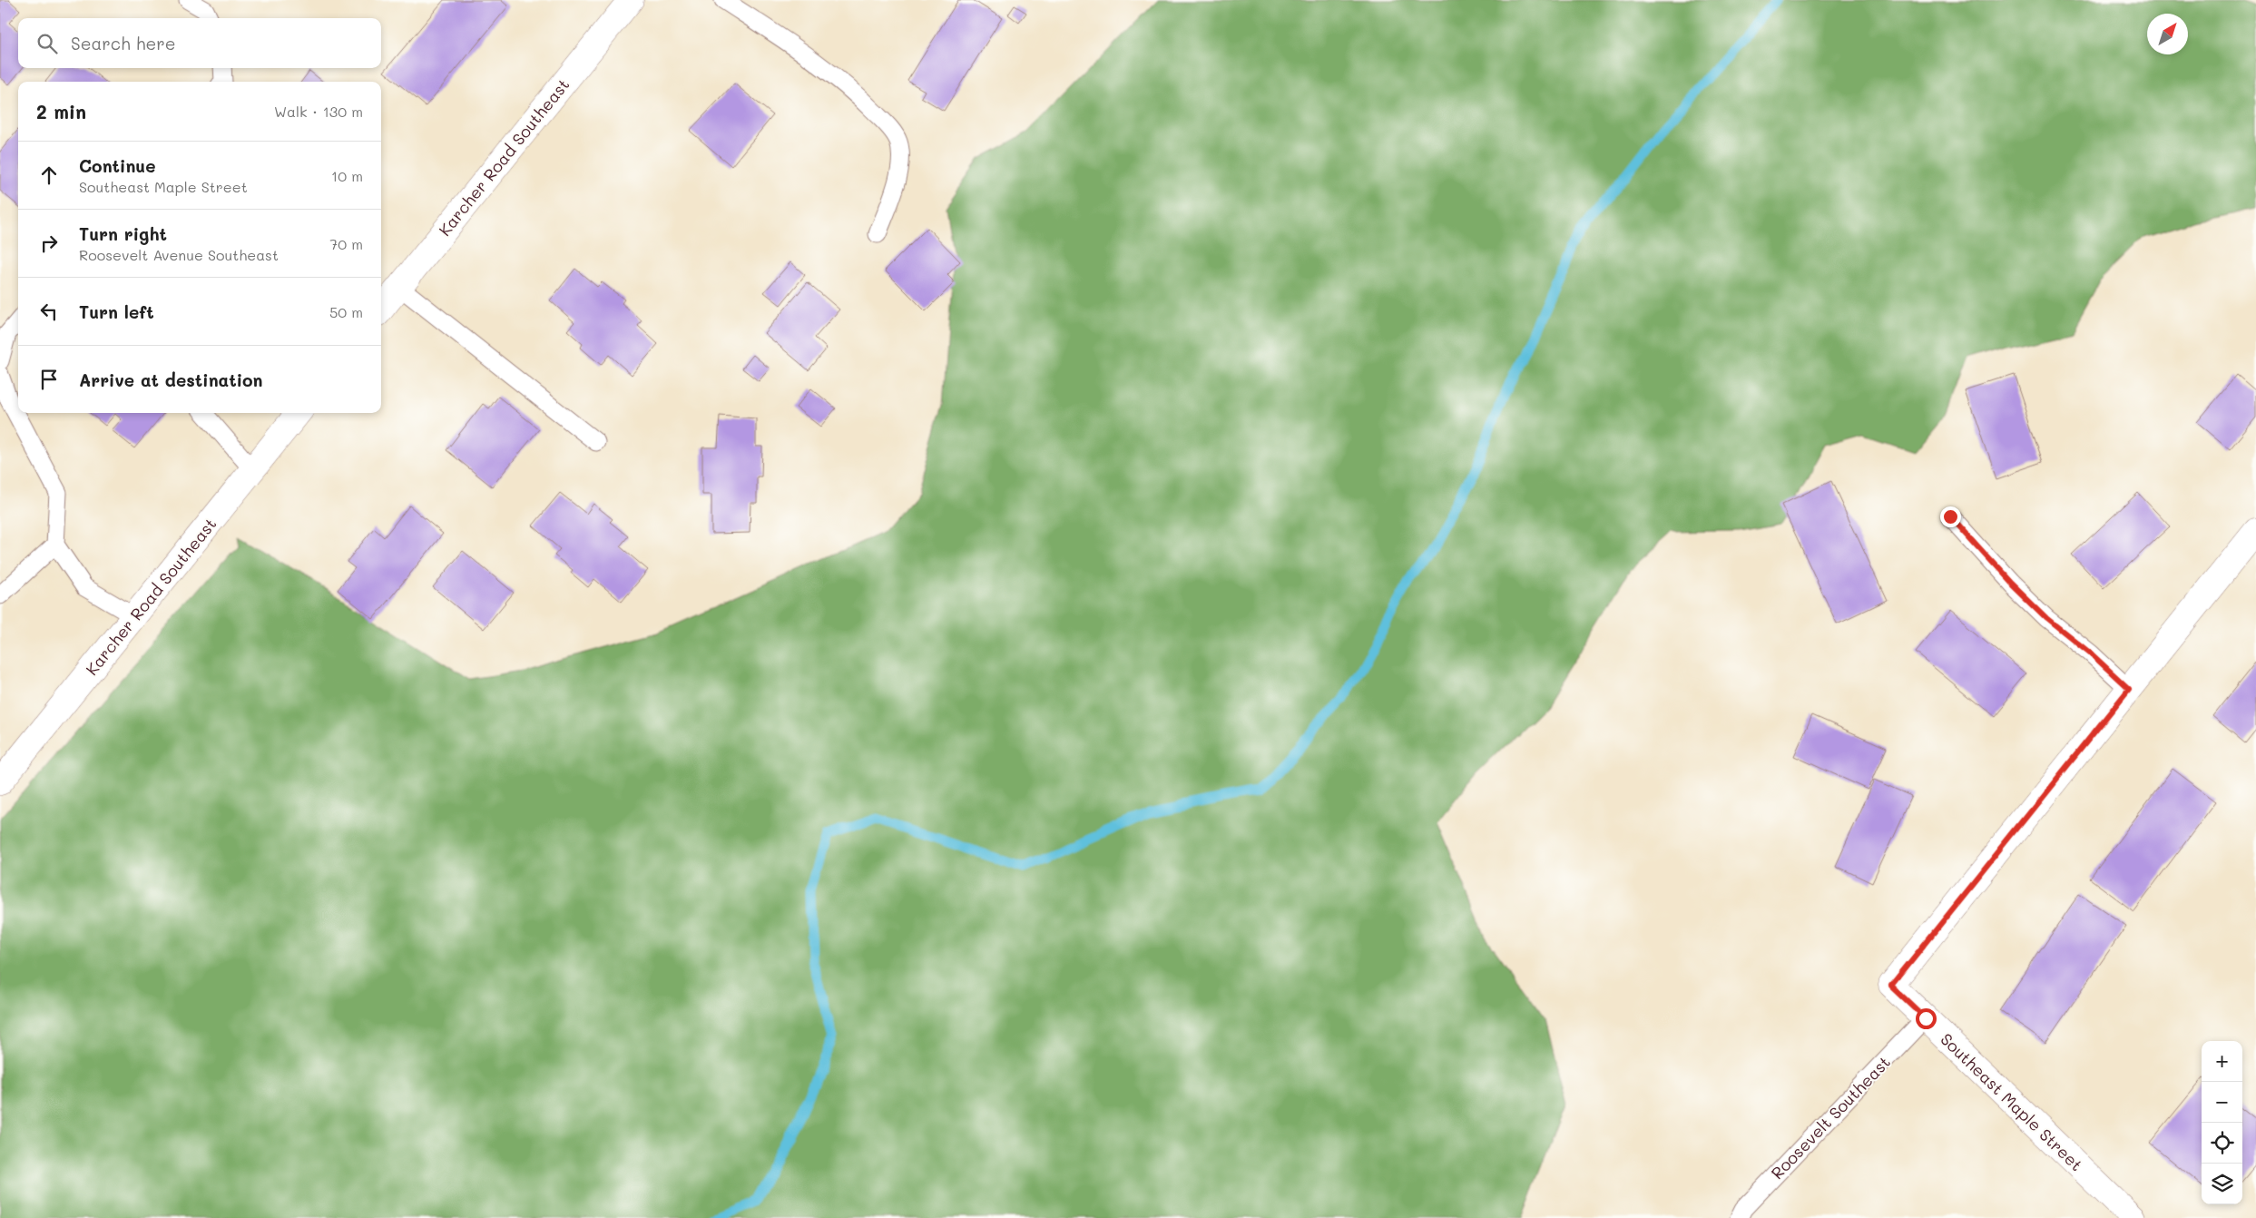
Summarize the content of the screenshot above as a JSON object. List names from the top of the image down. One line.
{"streets":{"street":["Karcher Road Southeast","Southeast Maple Street"],"lane":["Roosevelt Southeast"]},"crossings":[["Southeast Maple Street","Roosevelt Southeast"]],"north":"top right","page":{"search":"Search here","heading":["2 min","Walk · 130 m"],"list":[["Continue","Southeast Maple Street","10 m"],["Turn right","Roosevelt Avenue Southeast","70 m"],["Turn left","50 m"],"Arrive at destination"],"map_buttons":["+","−"]}}
